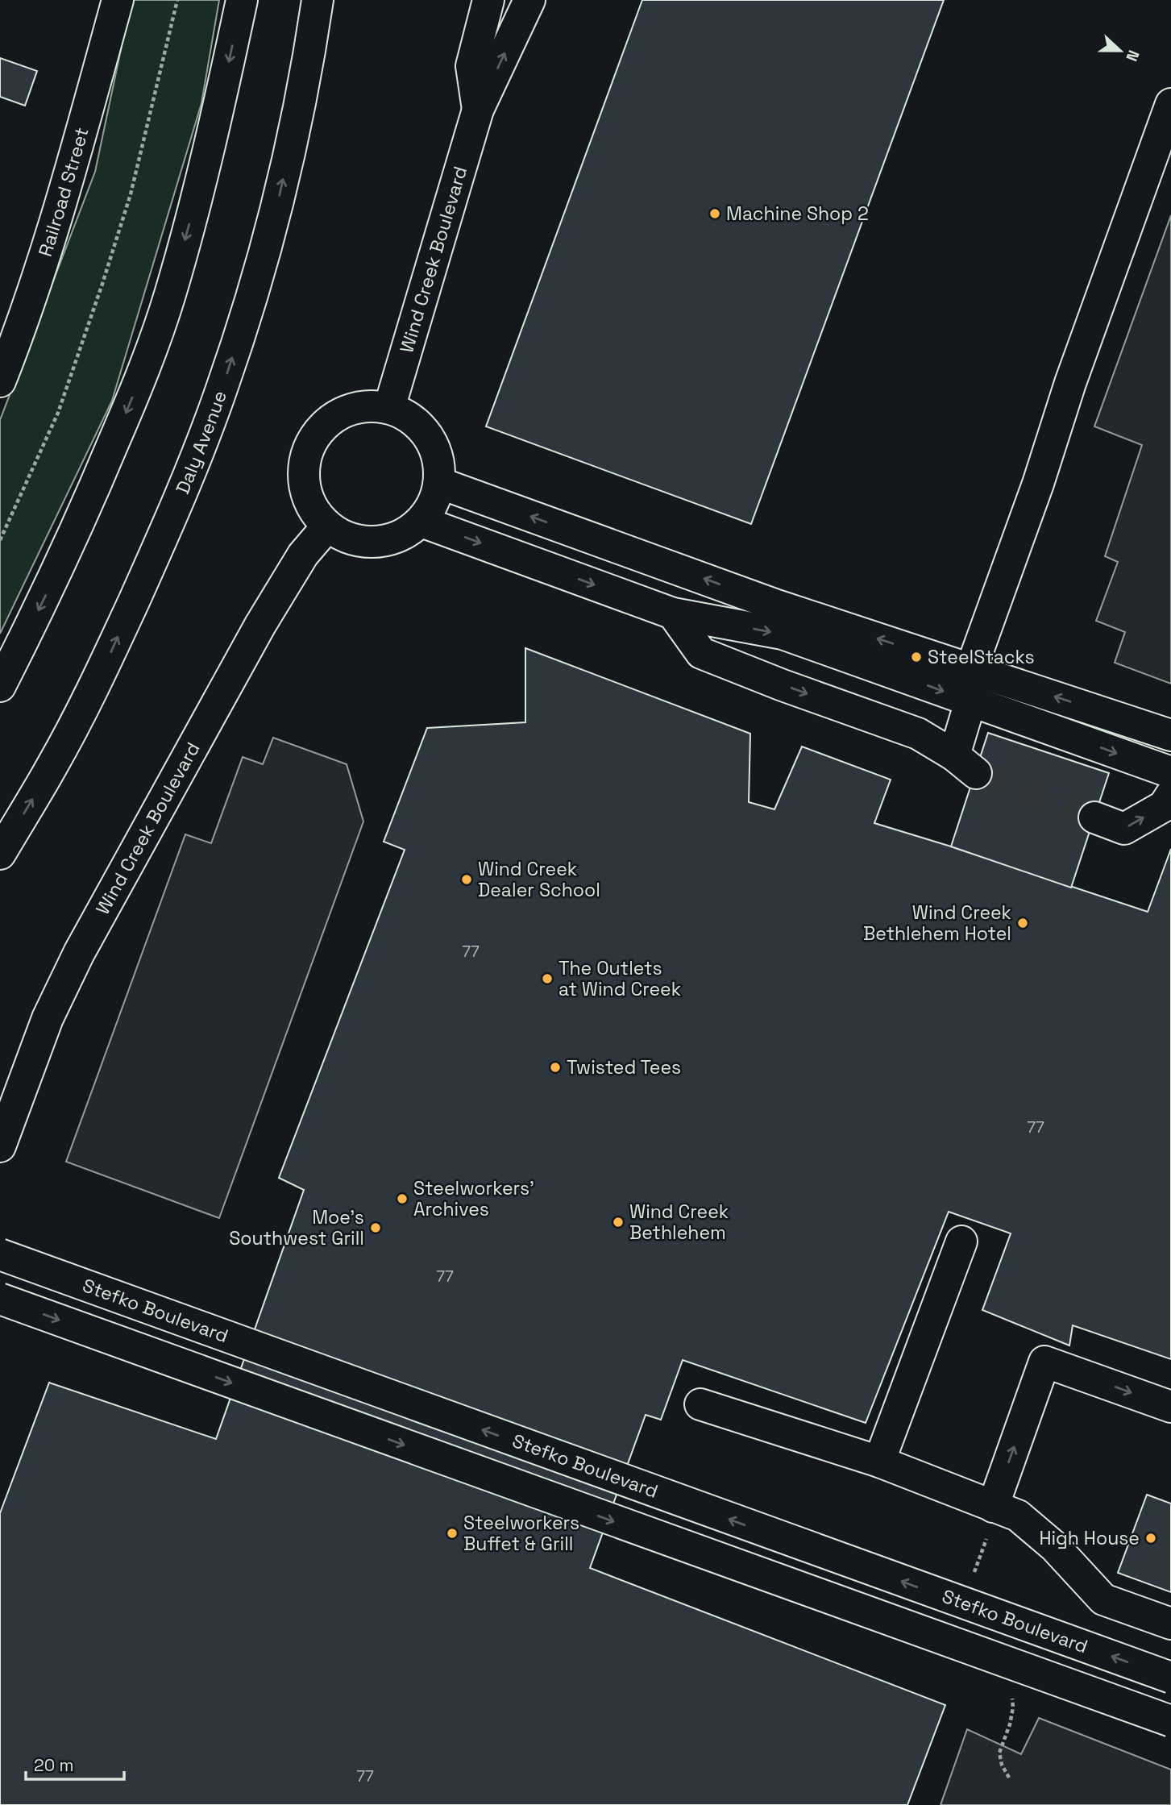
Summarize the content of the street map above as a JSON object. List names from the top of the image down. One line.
{"streets":{"main road":["Railroad Street","Wind Creek Boulevard","Daly Avenue","Stefko Boulevard"]},"places":["Machine Shop 2","SteelStacks","Wind Creek Dealer School","Wind Creek Bethlehem Hotel","The Outlets at Wind Creek","Twisted Tees","Steelworkers' Archives","Wind Creek Bethlehem","Moe's Southwest Grill","Steelworkers Buffet & Grill","High House"],"house_numbers":["77","77","77","77"],"scale_bar":"20 m","north":"right"}
